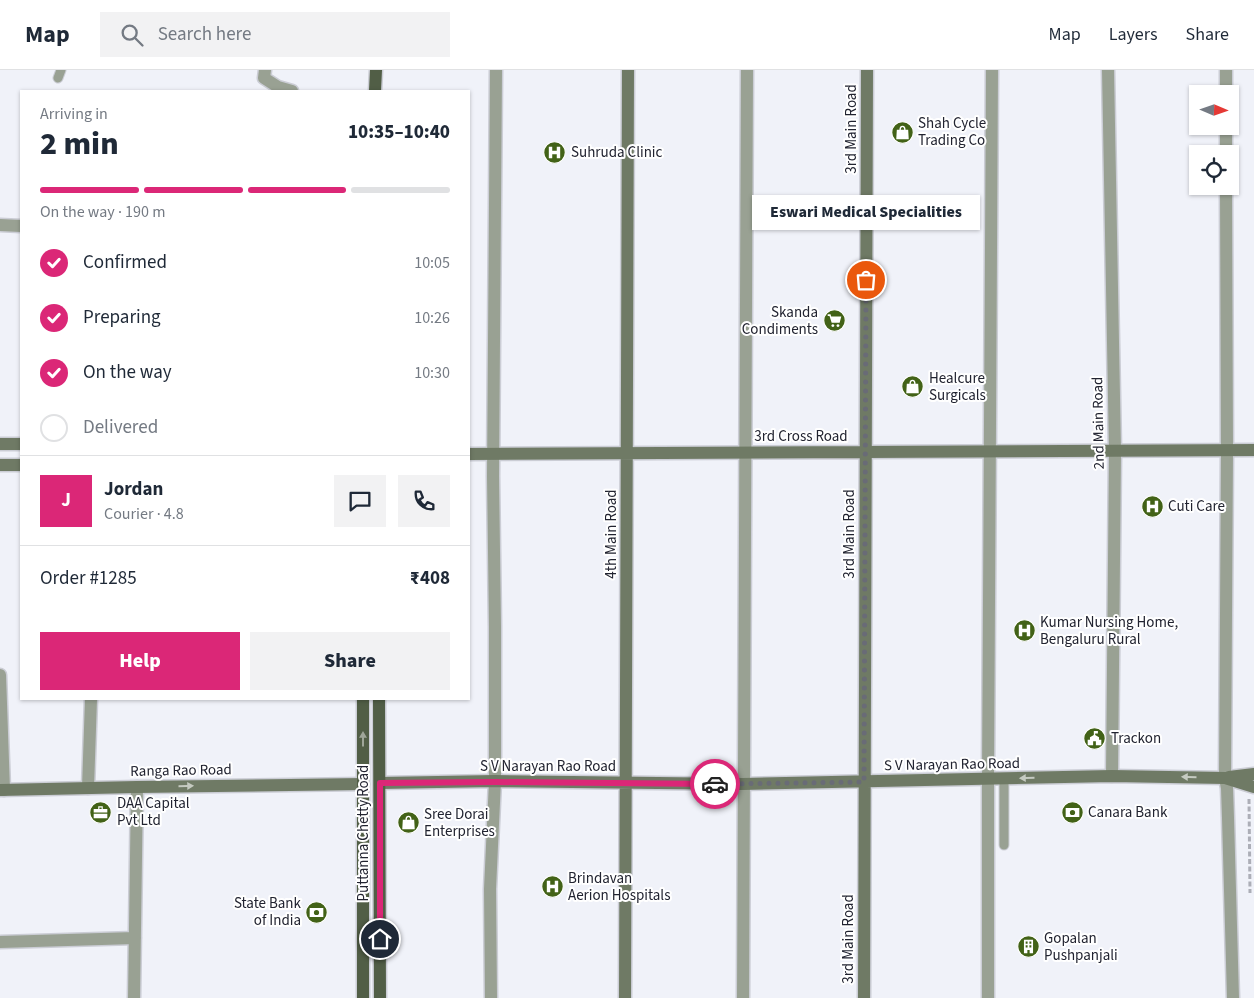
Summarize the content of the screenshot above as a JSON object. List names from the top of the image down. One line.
{"streets":{"main road":["Puttanna Chetty Road"],"street":["3rd Main Road","2nd Main Road","3rd Cross Road","4th Main Road","S V Narayan Rao Road","Ranga Rao Road"]},"crossings":[["3rd Main Road","3rd Cross Road"],["3rd Main Road","S V Narayan Rao Road"],["2nd Main Road","3rd Cross Road"],["2nd Main Road","S V Narayan Rao Road"],["3rd Cross Road","4th Main Road"],["4th Main Road","S V Narayan Rao Road"],["S V Narayan Rao Road","Puttanna Chetty Road"],["Ranga Rao Road","Puttanna Chetty Road"]],"one_way":["Ranga Rao Road"],"places":{"shop":["Shah Cycle Trading Co","Healcure Surgicals","Sree Dorai Enterprises"],"hospital":["Suhruda Clinic","Cuti Care","Kumar Nursing Home, Bengaluru Rural","Brindavan Aerion Hospitals"],"other":["Eswari Medical Specialities"],"supermarket":["Skanda Condiments"],"public building":["Trackon"],"office":["DAA Capital Pvt Ltd"],"bank":["Canara Bank","State Bank of India"],"building":["Gopalan Pushpanjali"]},"north":"right","page":{"header":"Map","search":"Search here","nav":["Map","Layers","Share"],"heading":["2 min","Arriving in","10:35–10:40"],"panel":["Jordan","Courier · 4.8","Order #1285","₹408"],"bar":"On the way · 190 m","bubble":"Eswari Medical Specialities","list":[["Confirmed","10:05"],["Preparing","10:26"],["On the way","10:30"],"Delivered"],"round":"J","buttons":["Help","Share"]}}
